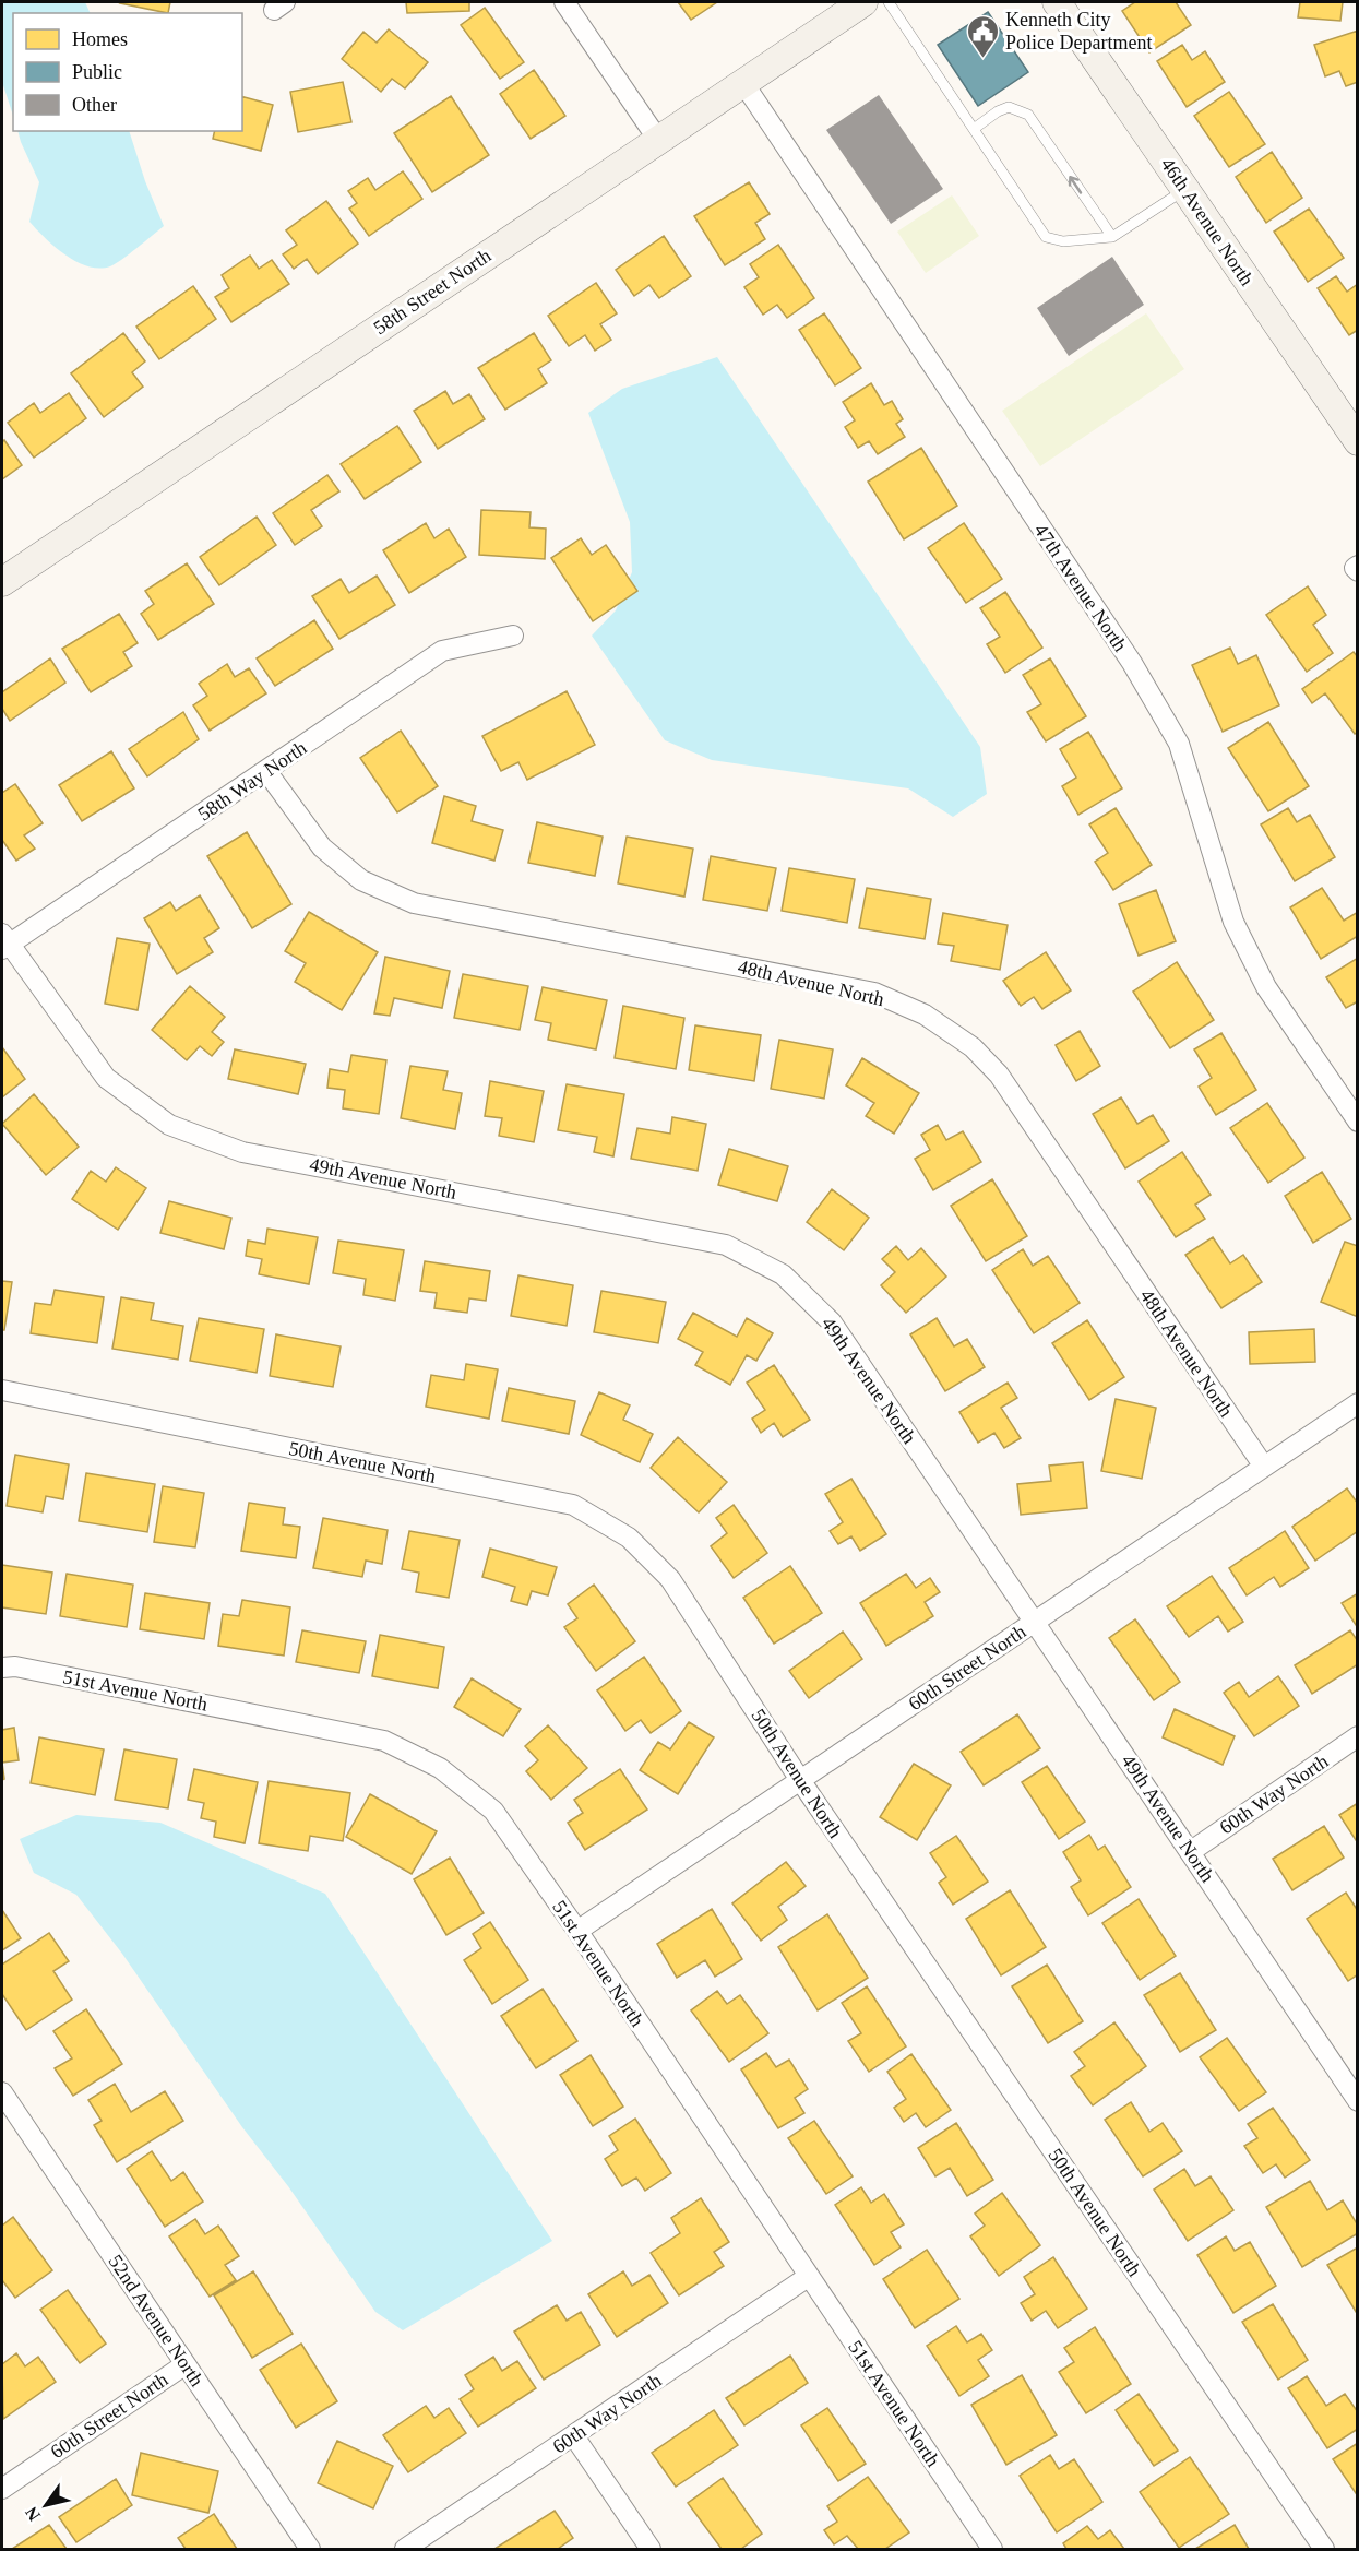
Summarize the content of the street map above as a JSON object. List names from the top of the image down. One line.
{"streets":{"street":["46th Avenue North","58th Street North","47th Avenue North","58th Way North","48th Avenue North","49th Avenue North","50th Avenue North","60th Street North","51st Avenue North","60th Way North","52nd Avenue North"]},"crossings":[["58th Street North","47th Avenue North"],["58th Way North","48th Avenue North"],["58th Way North","49th Avenue North"],["48th Avenue North","60th Street North"],["49th Avenue North","60th Street North"],["49th Avenue North","60th Way North"],["50th Avenue North","60th Street North"],["60th Street North","51st Avenue North"],["60th Street North","52nd Avenue North"],["51st Avenue North","60th Way North"]],"places":{"public building":["Kenneth City Police Department"]},"legend":["Homes","Public","Other"],"north":"bottom left"}
